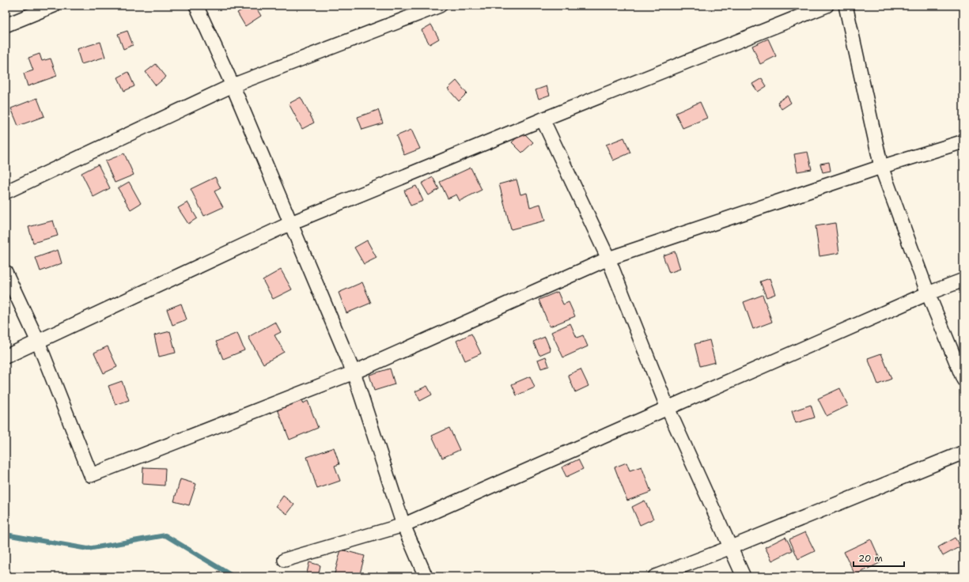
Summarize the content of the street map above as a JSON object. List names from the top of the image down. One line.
{"scale_bar":"20 m"}
